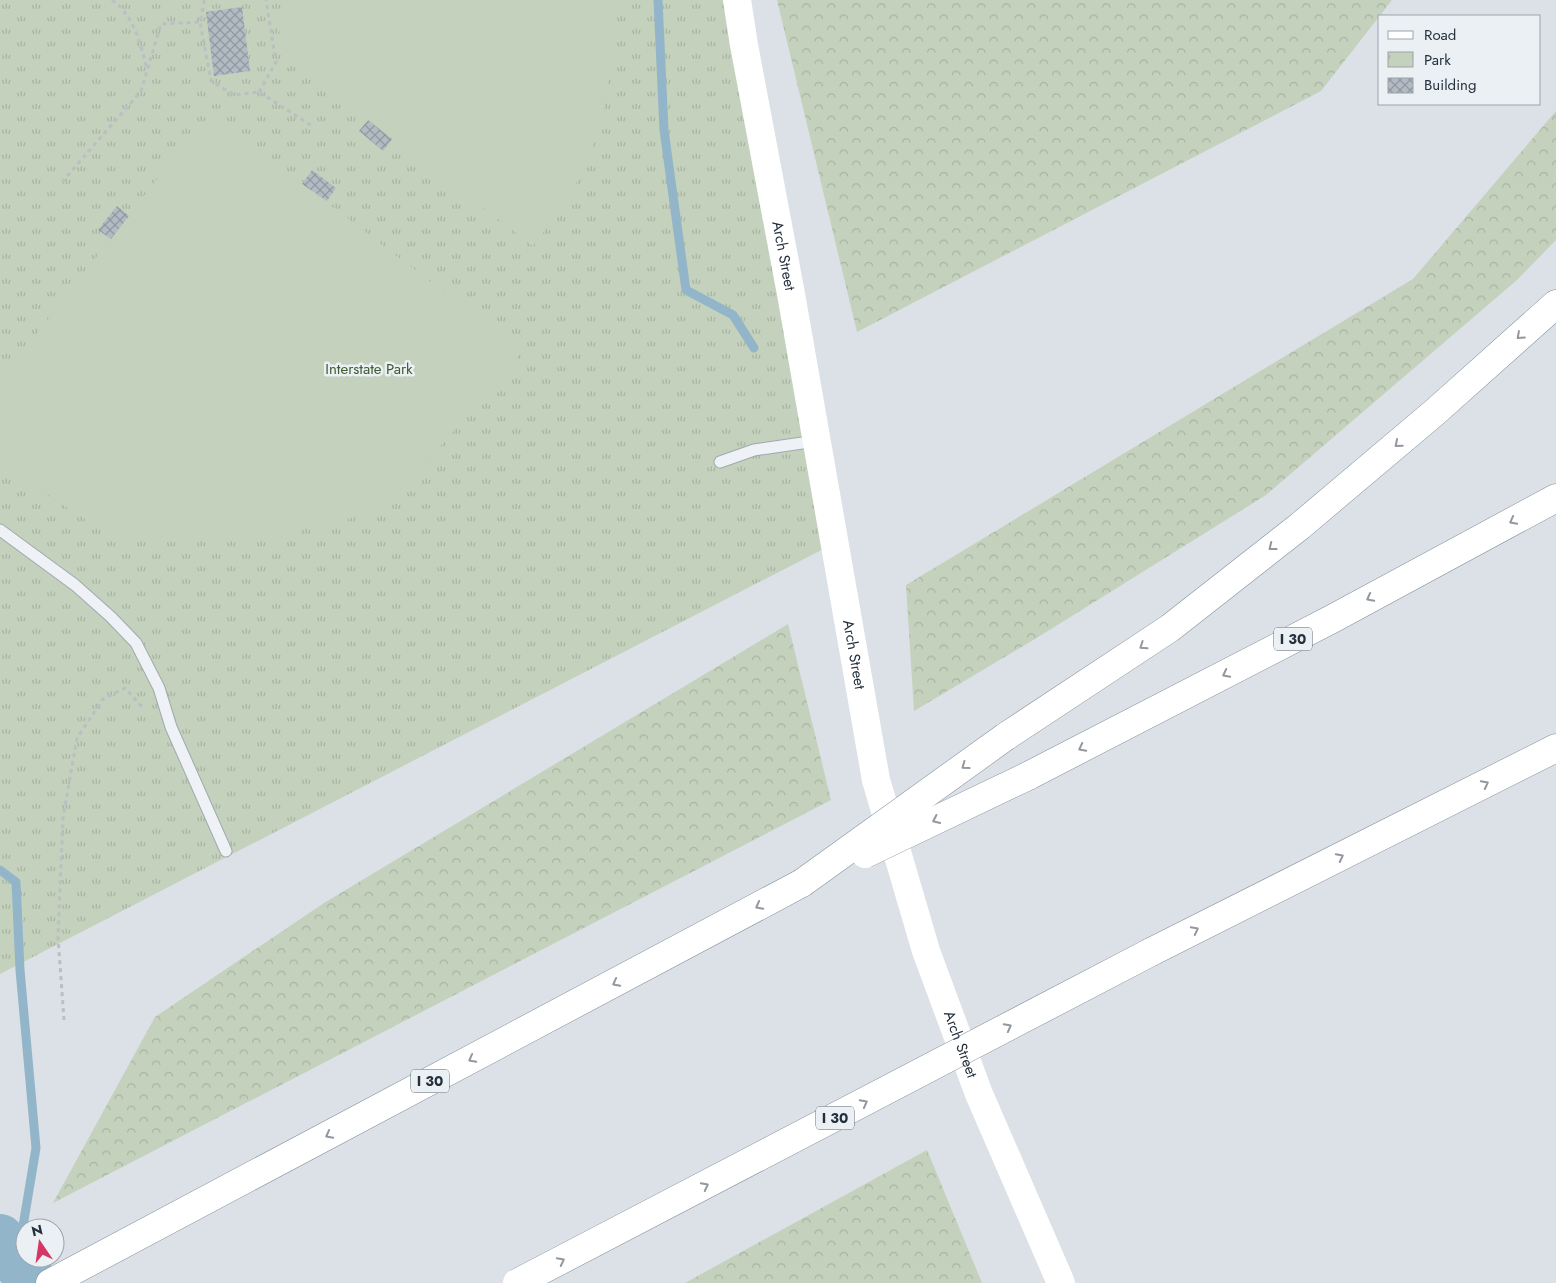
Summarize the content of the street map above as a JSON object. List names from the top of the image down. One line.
{"streets":{"main road":["Arch Street","I 30"]},"parks":["Interstate Park"],"legend":["Road","Park","Building"],"north":"top"}
